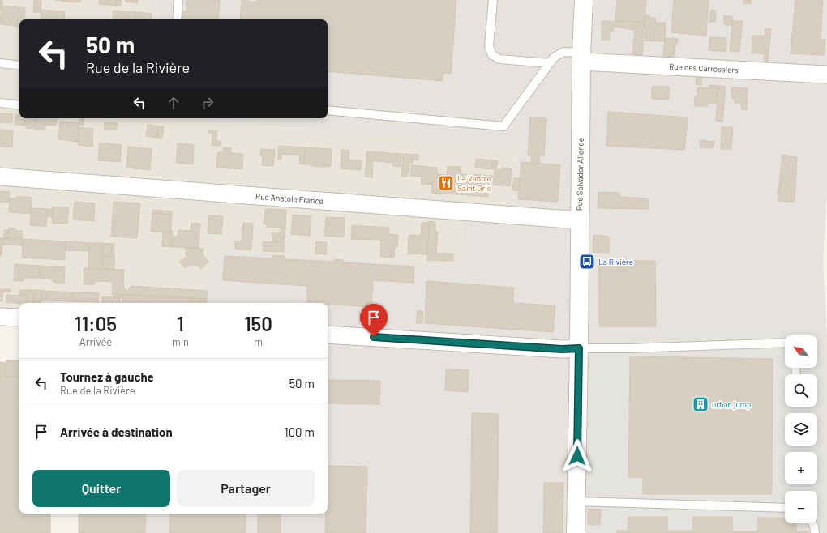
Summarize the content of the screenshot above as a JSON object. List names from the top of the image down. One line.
{"streets":{"street":["Rue des Carrossiers","Rue Salvador Allende","Rue Anatole France"]},"crossings":[["Rue des Carrossiers","Rue Salvador Allende"],["Rue Salvador Allende","Rue Anatole France"]],"places":{"restaurant":["Le Ventre Saint Gris"],"bus stop":["La Rivière"],"building":["urban jump"]},"north":"top left","page":{"turn":["50 m","Rue de la Rivière"],"eta":["11:05","Arrivée","1","min","150","m"],"map_buttons":["+","−"],"list":[{"name":"Tournez à gauche","note":"Rue de la Rivière","value":"50 m"},{"name":"Arrivée à destination","value":"100 m"}],"buttons":["Quitter","Partager"]}}
